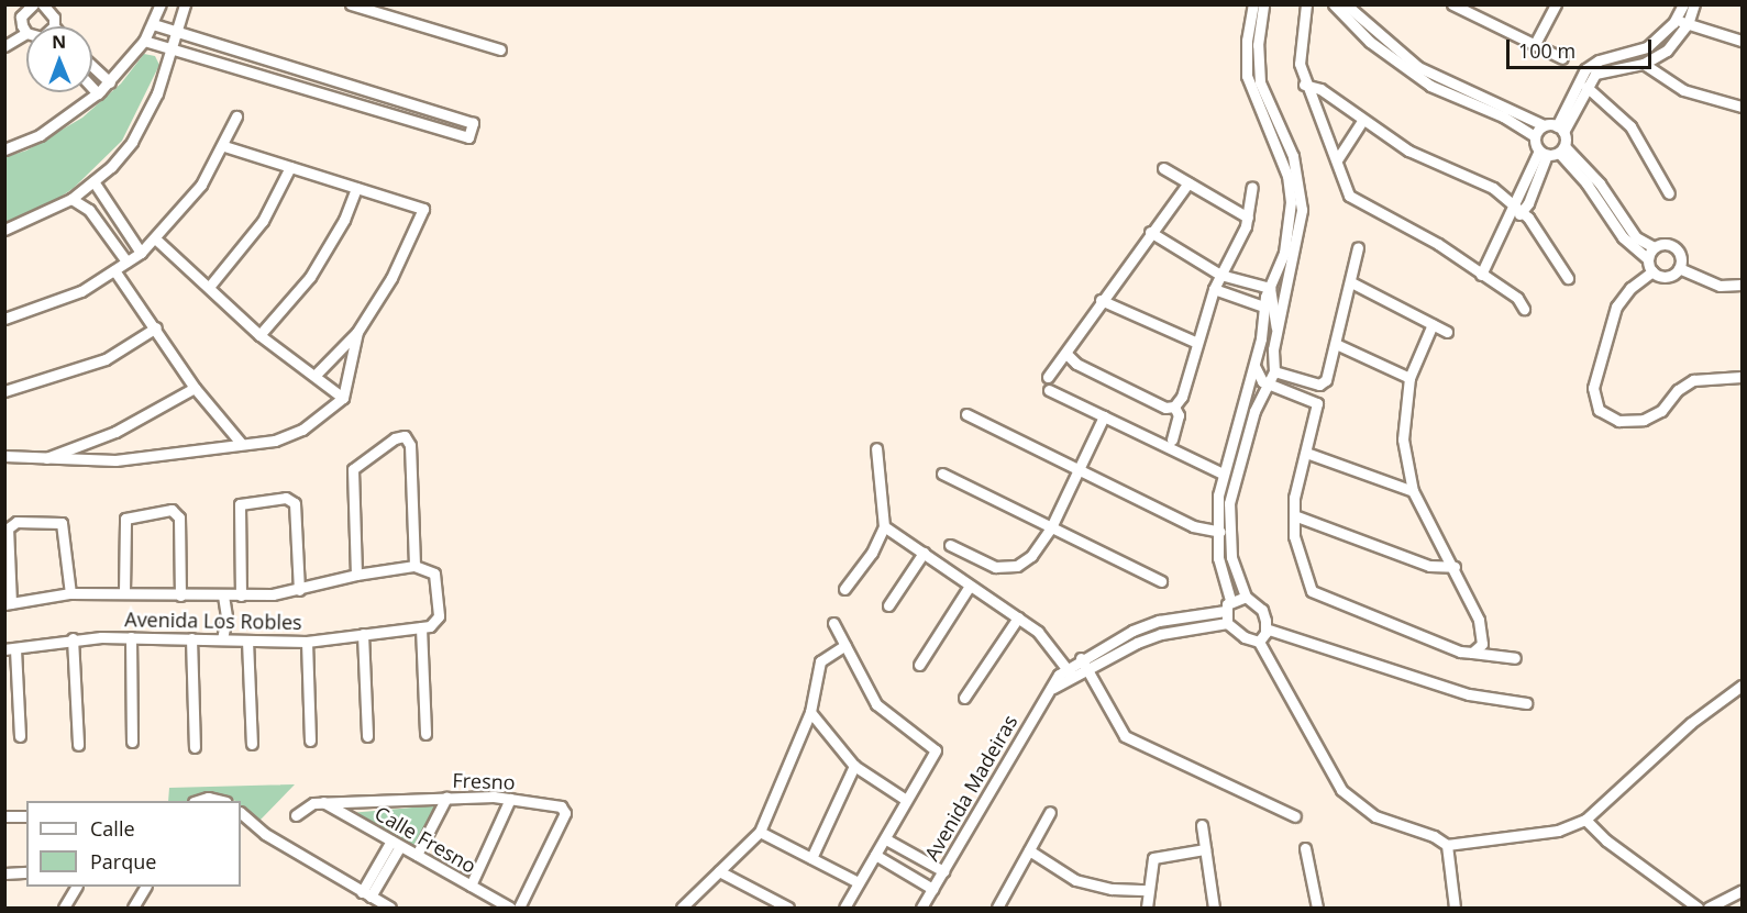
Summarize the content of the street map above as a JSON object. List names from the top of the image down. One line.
{"streets":{"street":["Avenida Los Robles","Fresno","Avenida Madeiras","Calle Fresno"]},"crossings":[["Fresno","Calle Fresno"]],"legend":["Calle","Parque"],"scale_bar":"100 m","north":"top"}
